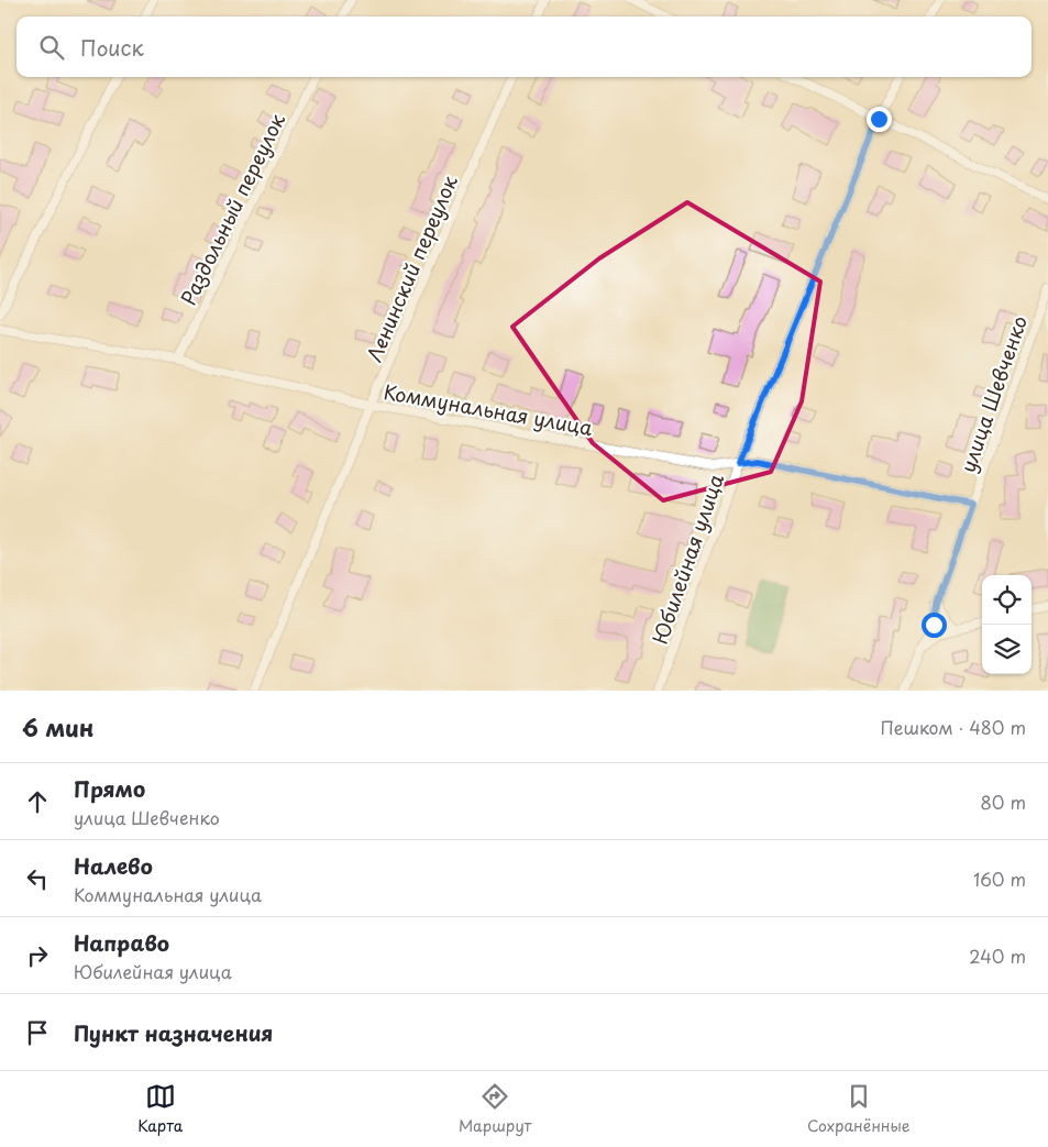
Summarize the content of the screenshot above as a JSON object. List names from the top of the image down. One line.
{"streets":{"street":["Раздольный переулок","Ленинский переулок","улица Шевченко","Коммунальная улица","Юбилейная улица"]},"crossings":[["Раздольный переулок","Коммунальная улица"],["Ленинский переулок","Коммунальная улица"],["улица Шевченко","Коммунальная улица"],["Коммунальная улица","Юбилейная улица"]],"page":{"search":"Поиск","heading":["6 мин","Пешком · 480 m"],"list":[["Прямо","улица Шевченко","80 m"],["Налево","Коммунальная улица","160 m"],["Направо","Юбилейная улица","240 m"],"Пункт назначения"],"nav":["Карта","Маршрут","Сохранённые"]}}
